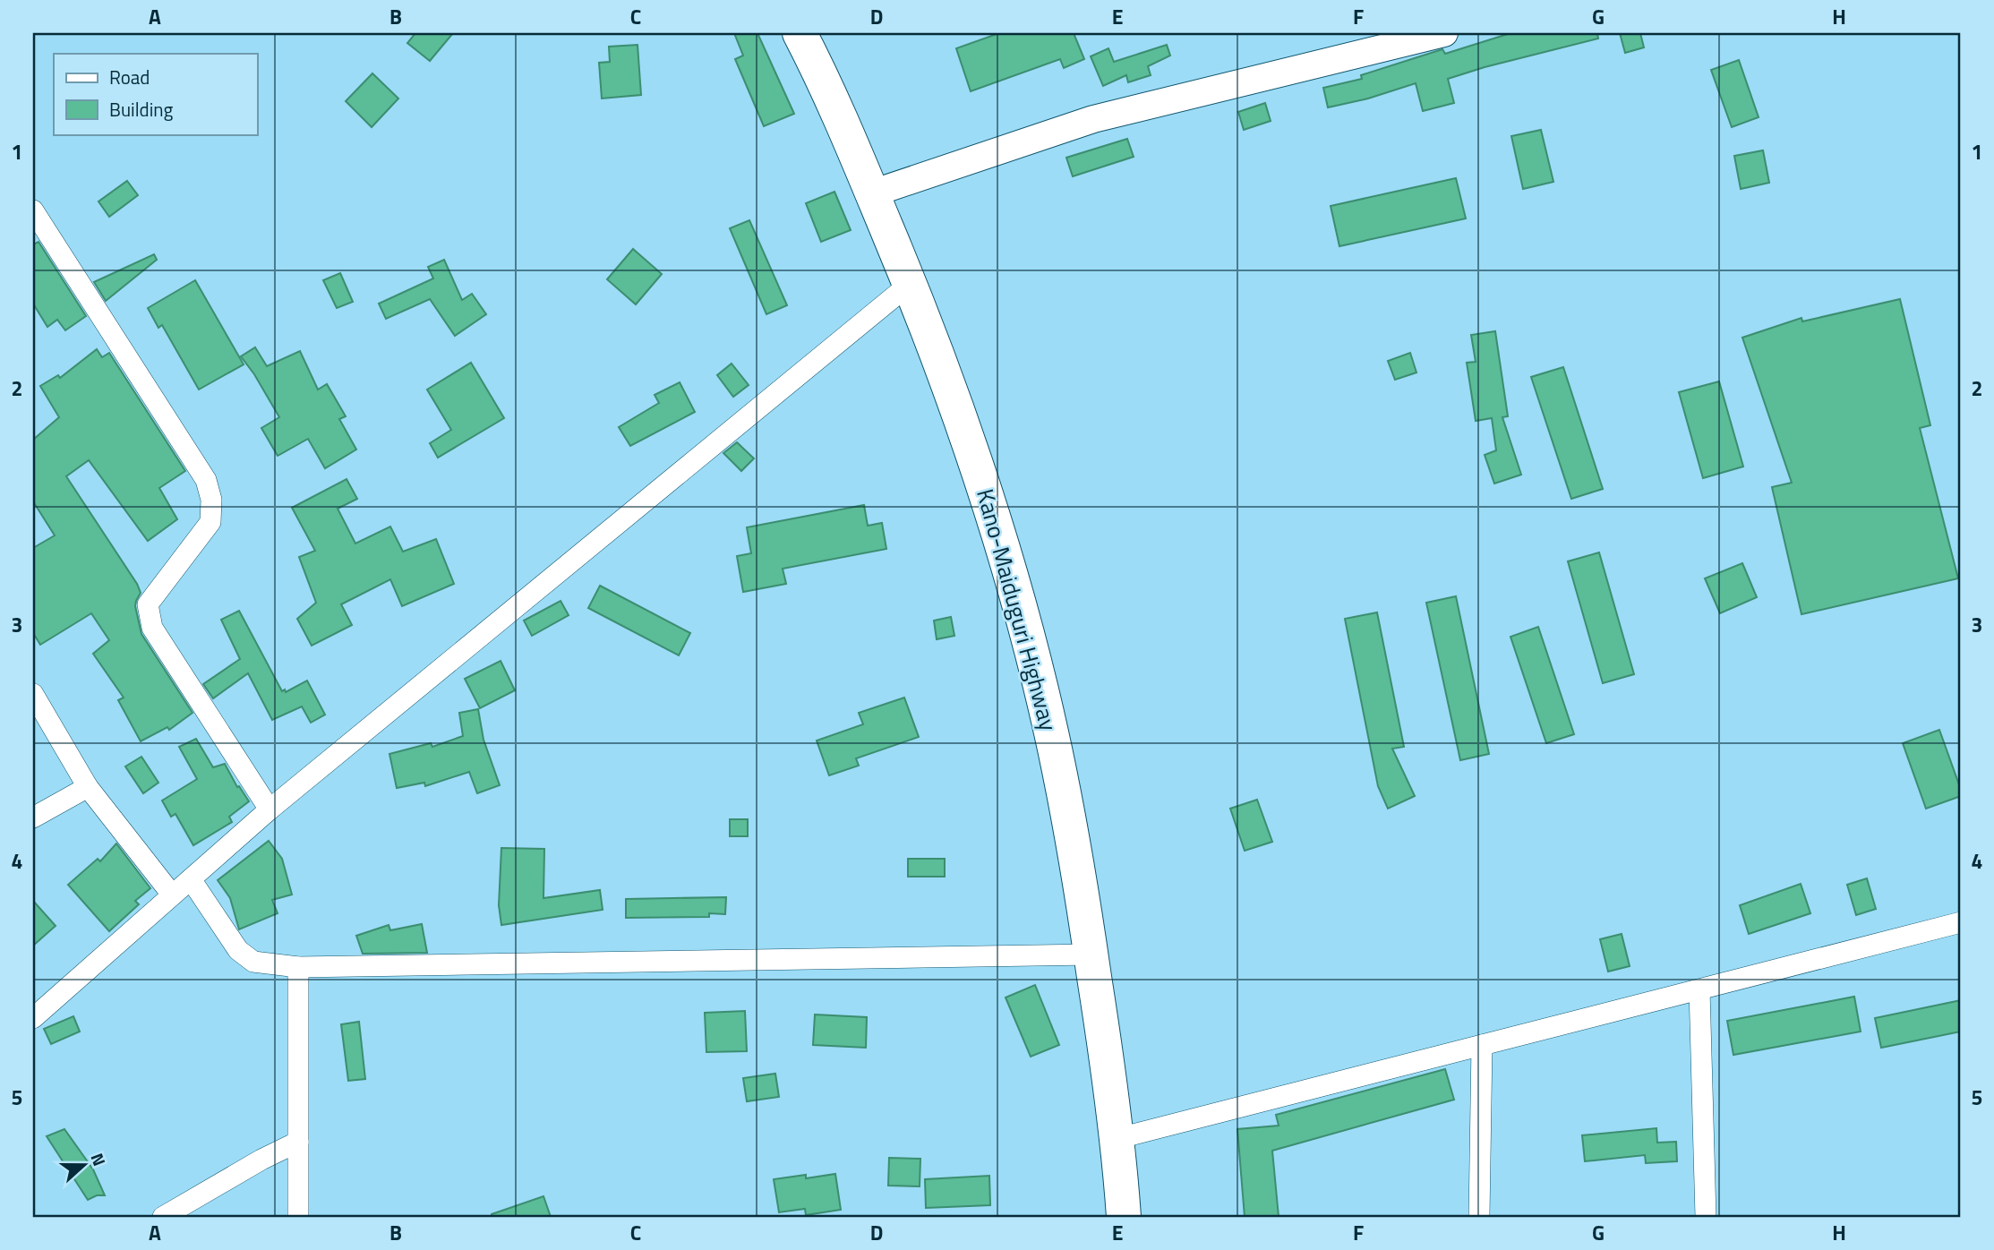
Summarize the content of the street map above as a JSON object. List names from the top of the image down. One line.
{"streets":{"highway":["Kano-Maiduguri Highway"]},"legend":["Road","Building"],"north":"right","grid":{"columns":["A","B","C","D","E","F","G","H"],"rows":["1","2","3","4","5"]}}
